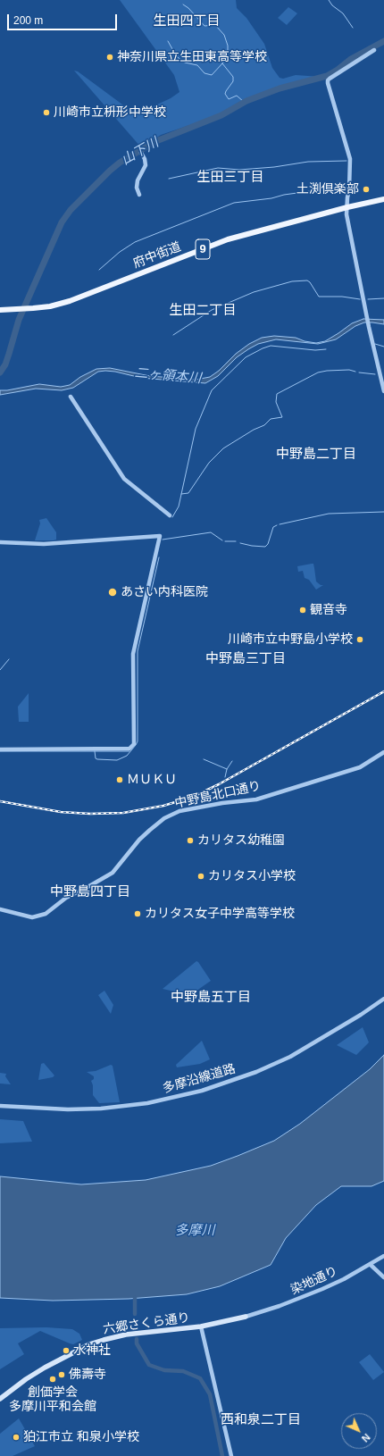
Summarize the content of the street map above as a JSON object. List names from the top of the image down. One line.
{"streets":{"main road":["9","府中街道","六郷さくら通り"],"street":["中野島北口通り","多摩沿線道路","染地通り"]},"crossings":[["染地通り","六郷さくら通り"]],"districts":["生田四丁目","生田三丁目","生田二丁目","中野島二丁目","中野島三丁目","中野島四丁目","中野島五丁目","西和泉二丁目"],"water":["山下川","二ヶ領本川","多摩川"],"places":["神奈川県立生田東高等学校","川崎市立枡形中学校","土渕倶楽部","あさい内科医院","観音寺","川崎市立中野島小学校","ＭＵＫＵ","カリタス幼稚園","カリタス小学校","カリタス女子中学高等学校","水神社","佛壽寺","創価学会 多摩川平和会館","狛江市立 和泉小学校"],"scale_bar":"200 m","north":"bottom right"}
